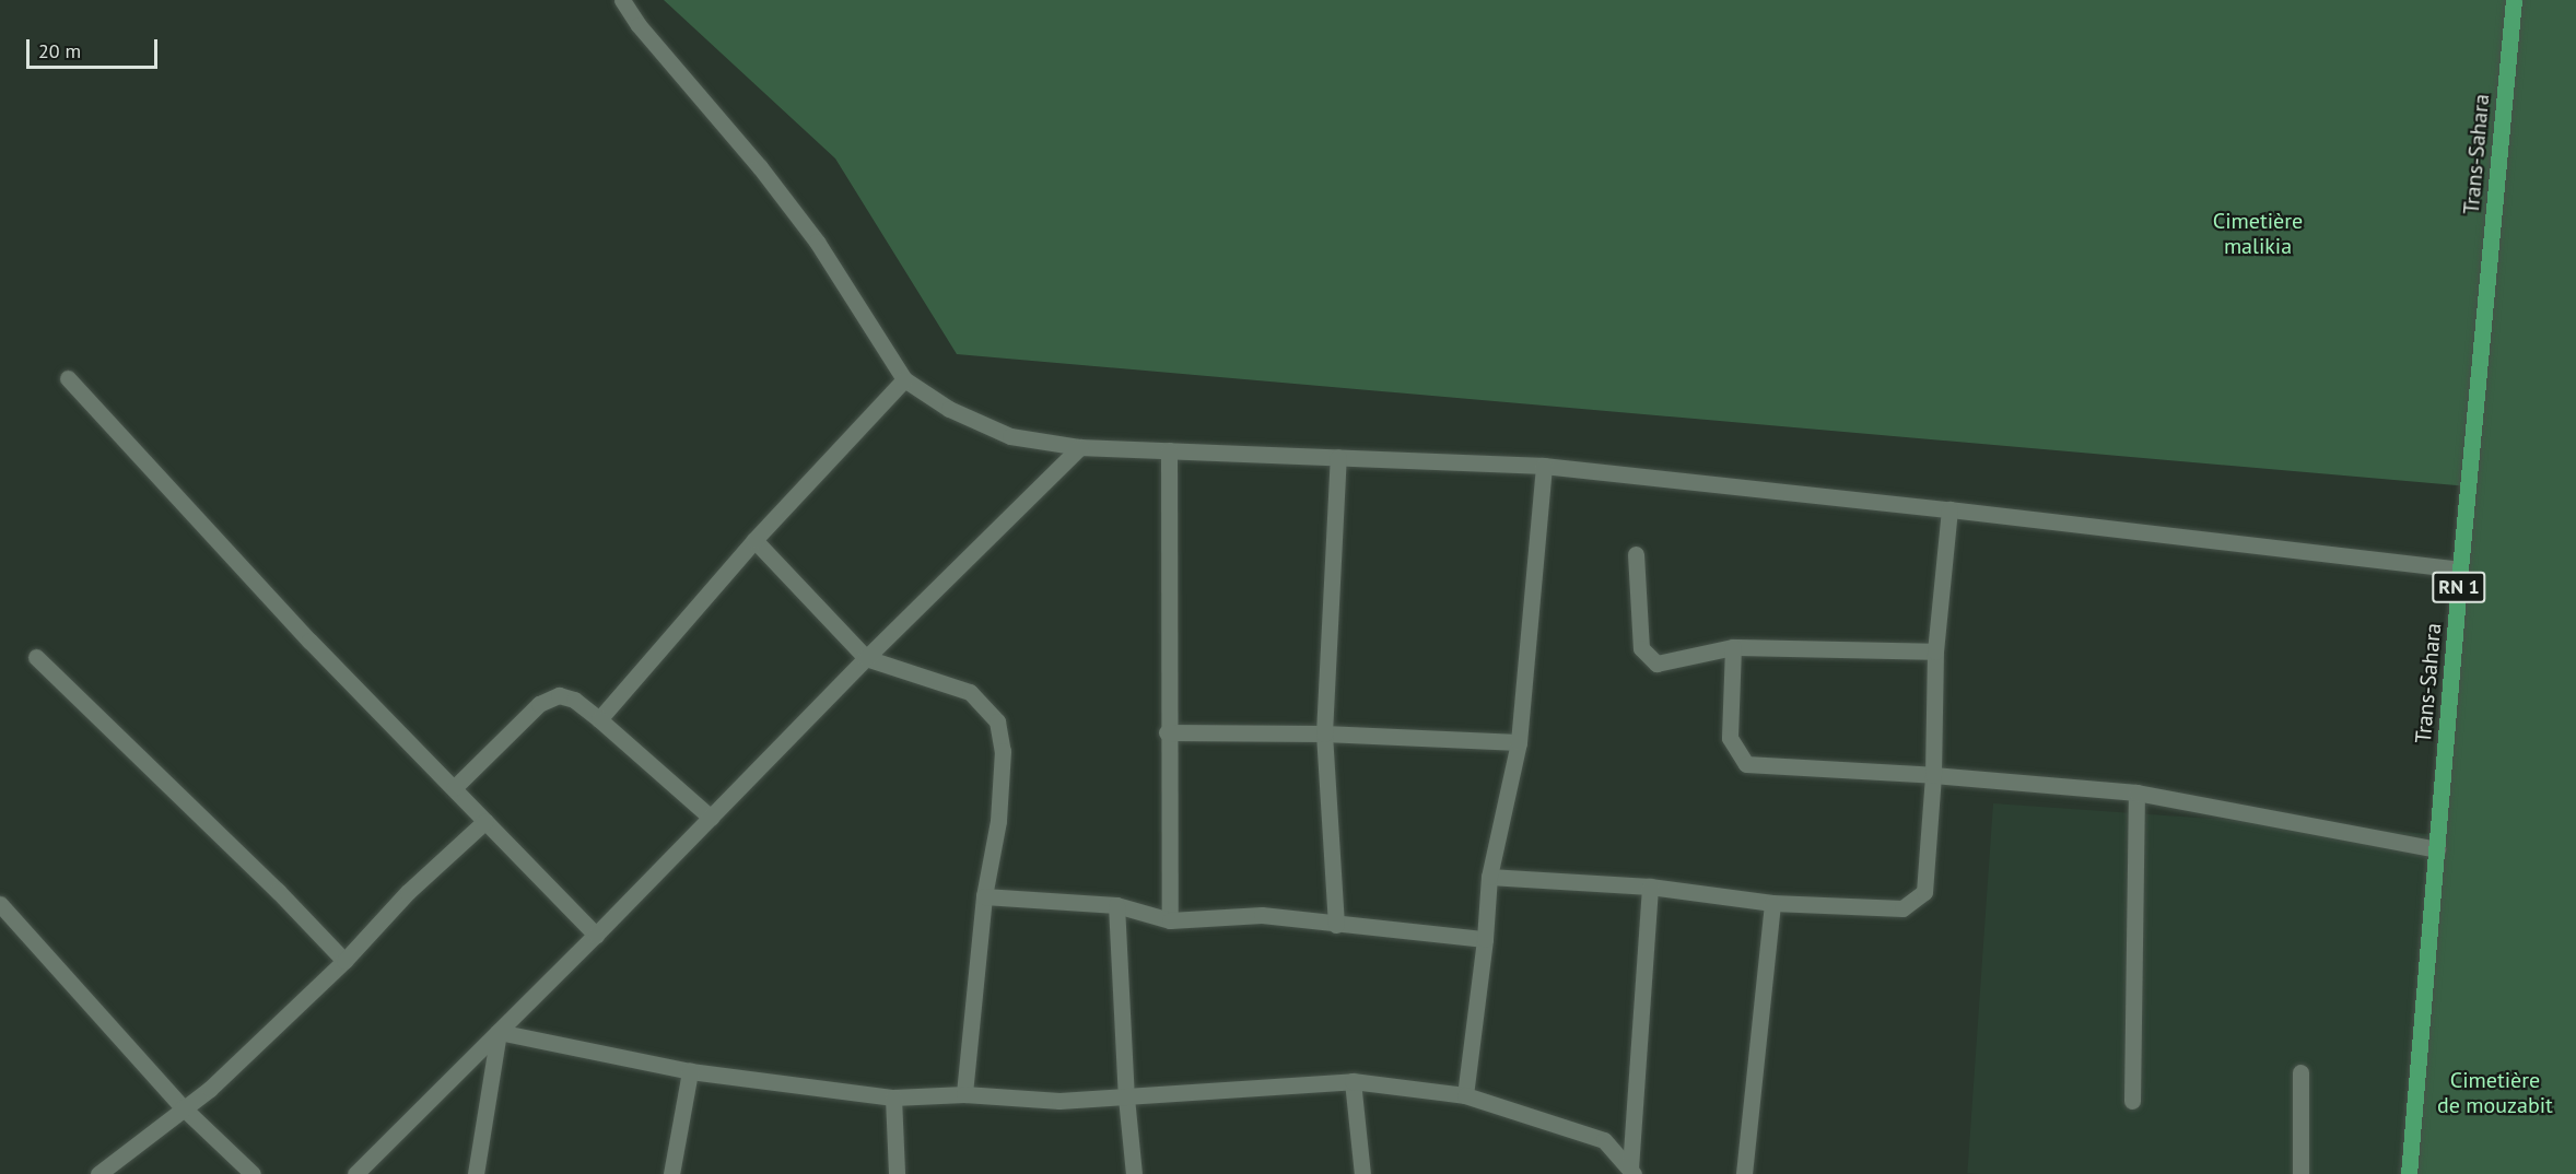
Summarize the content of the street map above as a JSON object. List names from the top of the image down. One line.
{"streets":{"main road":["Trans-Sahara","RN 1"]},"parks":["Cimetière malikia","Cimetière de mouzabit"],"scale_bar":"20 m"}
